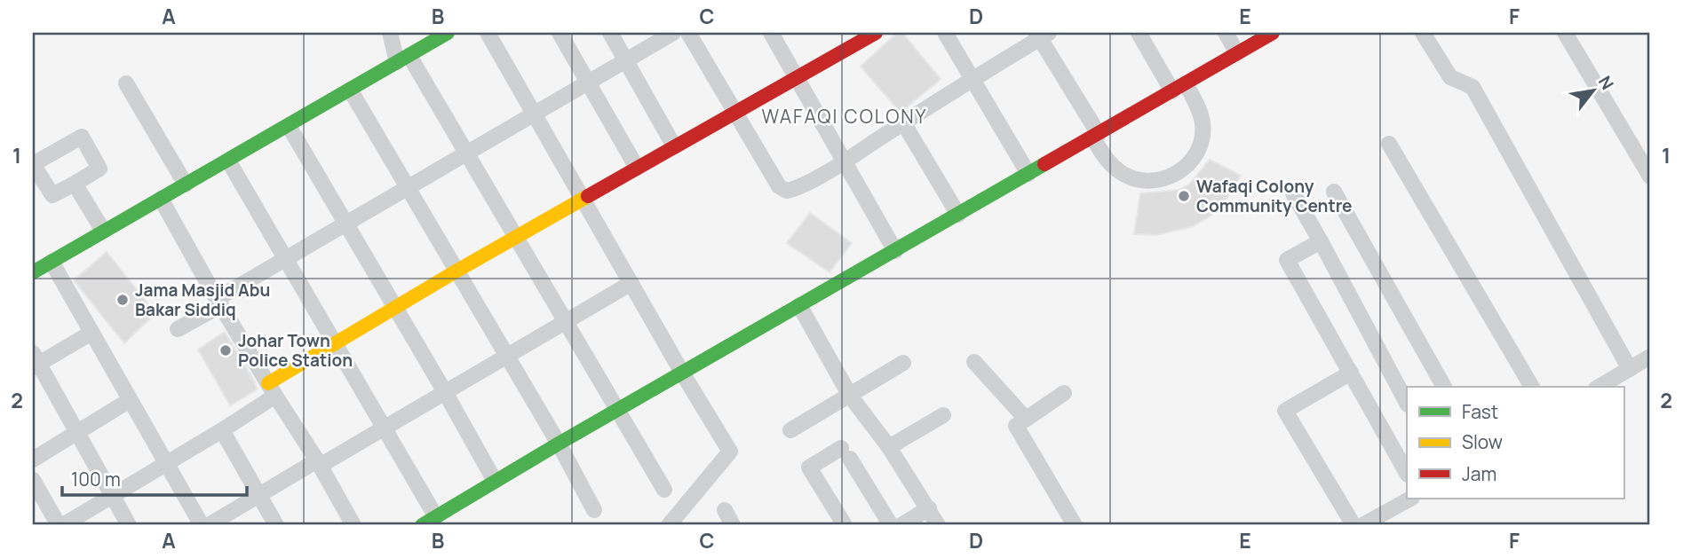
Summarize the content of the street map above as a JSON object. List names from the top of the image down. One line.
{"districts":["WAFAQI COLONY"],"places":["Wafaqi Colony Community Centre","Jama Masjid Abu Bakar Siddiq","Johar Town Police Station"],"legend":["Fast","Slow","Jam"],"scale_bar":"100 m","north":"top right","grid":{"columns":["A","B","C","D","E","F"],"rows":["1","2"]}}
